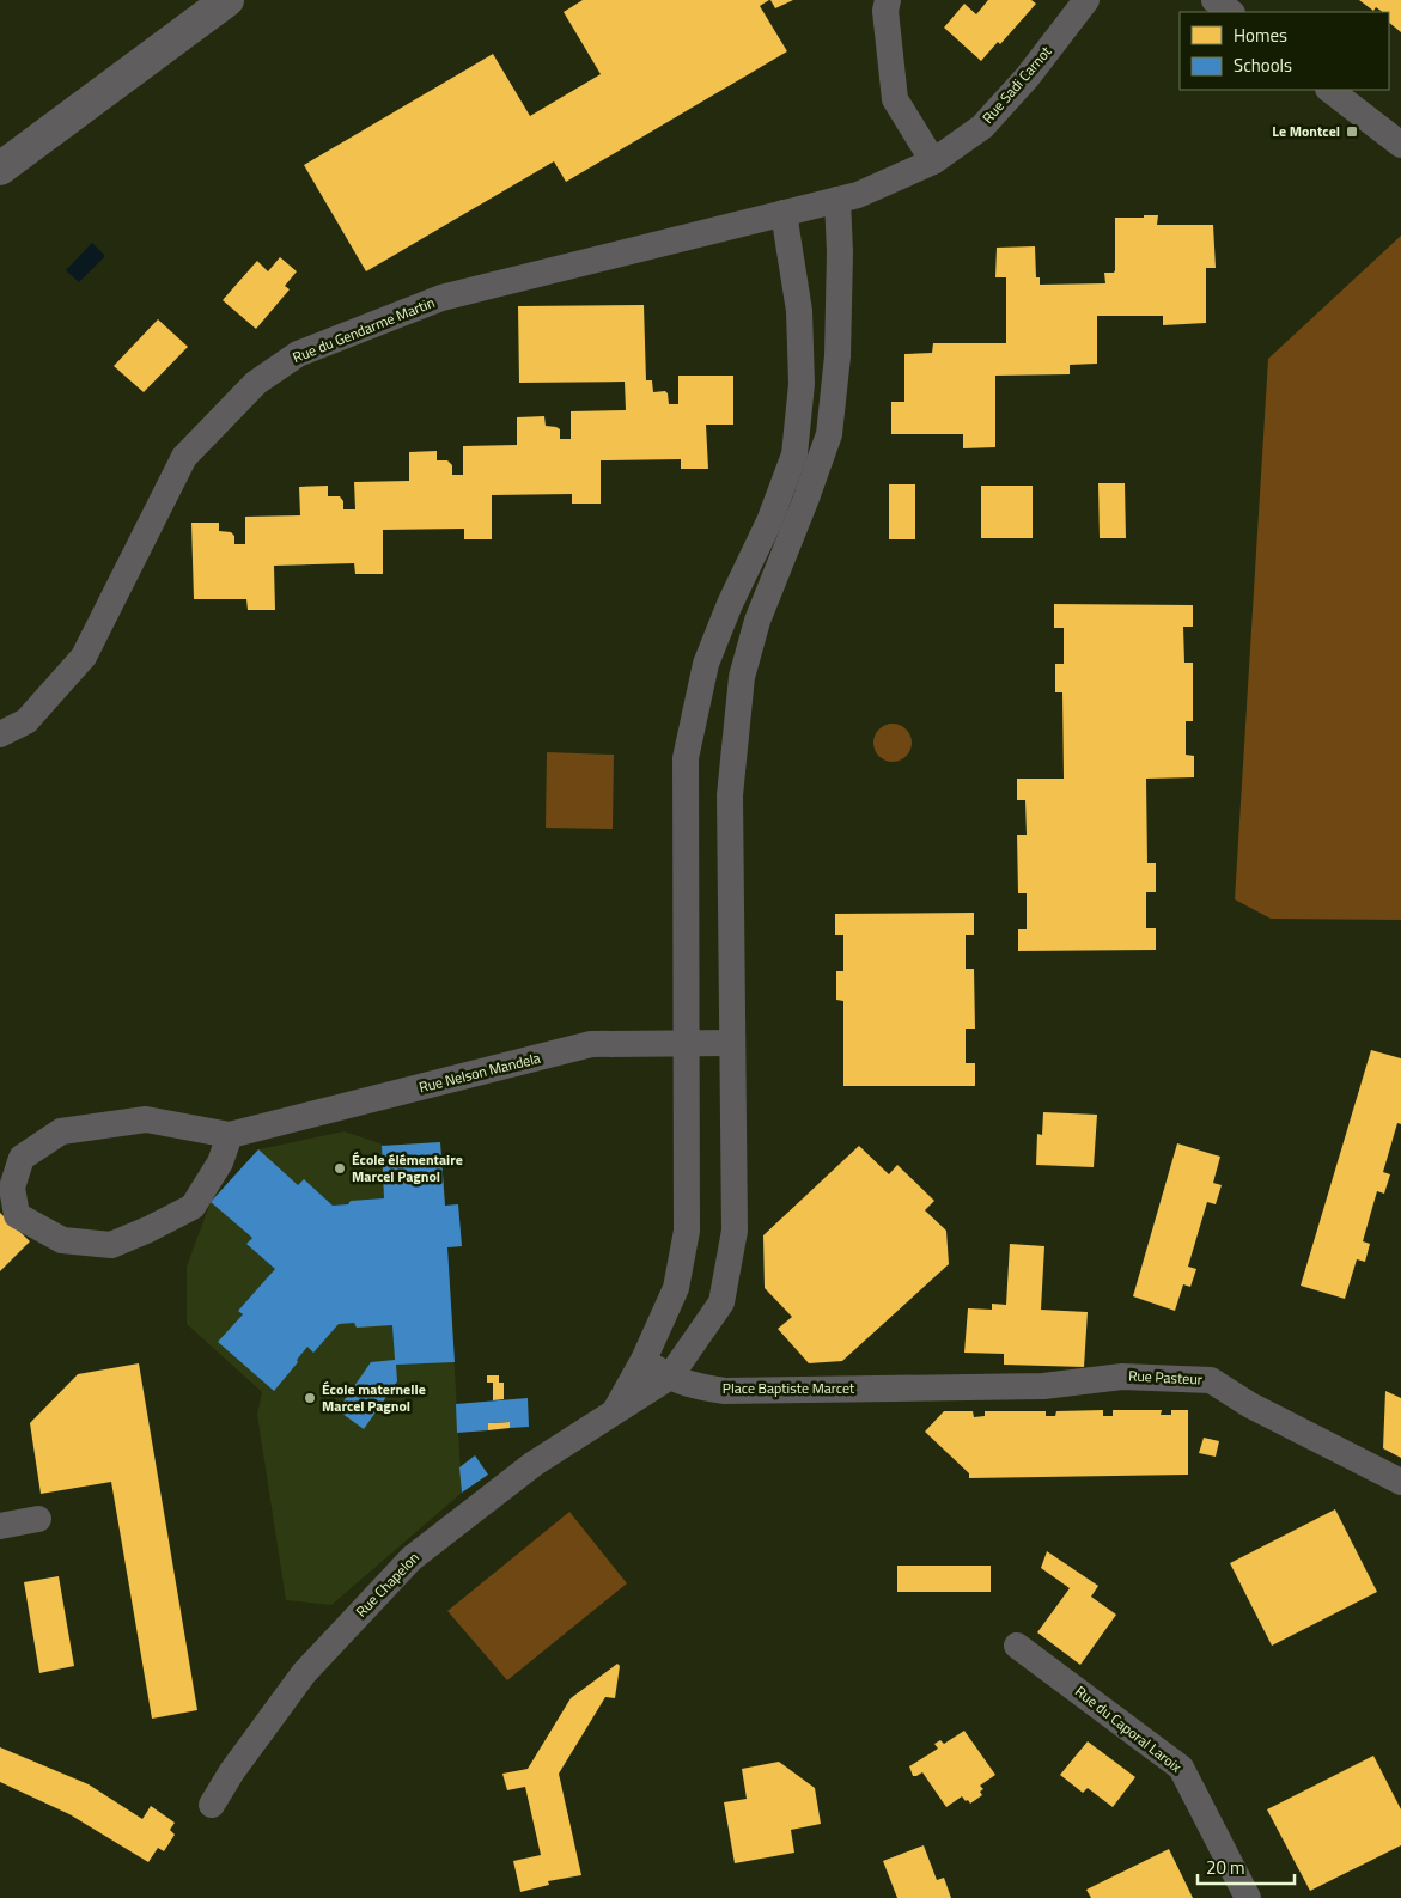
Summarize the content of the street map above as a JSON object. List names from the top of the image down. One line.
{"streets":{"street":["Rue Sadi Carnot","Rue du Gendarme Martin","Rue Nelson Mandela","Rue Pasteur","Place Baptiste Marcet","Rue Chapelon","Rue du Caporal Laroix"]},"crossings":[["Rue Sadi Carnot","Rue du Gendarme Martin"],["Rue Pasteur","Place Baptiste Marcet"],["Place Baptiste Marcet","Rue Chapelon"]],"places":{"transit":["Le Montcel"],"other":["École élémentaire Marcel Pagnol","École maternelle Marcel Pagnol"]},"legend":["Homes","Schools"],"scale_bar":"20 m"}
